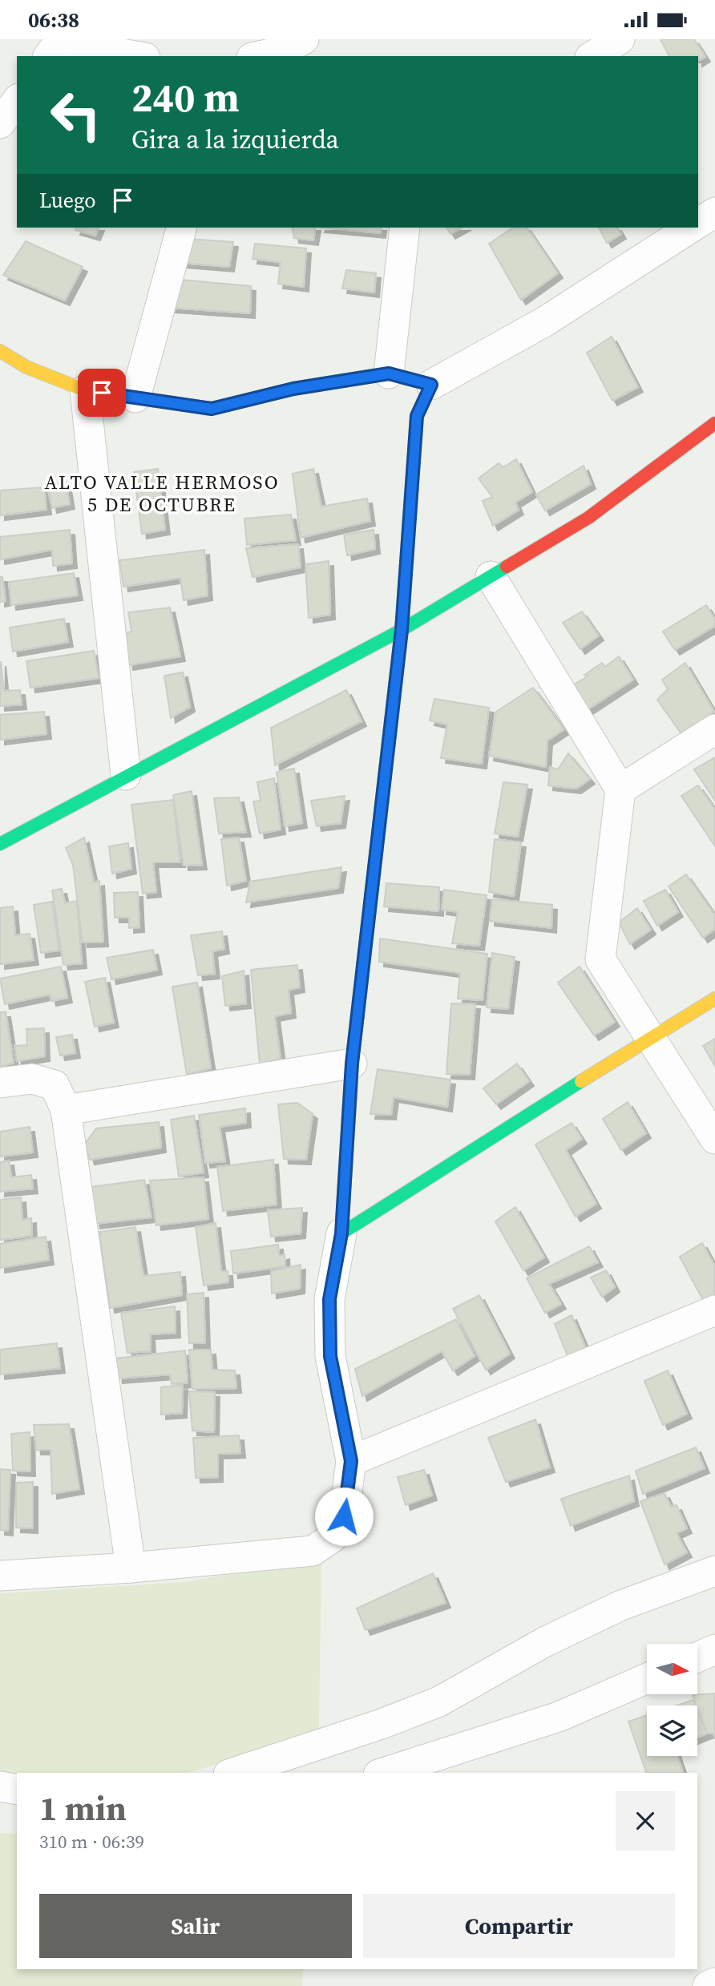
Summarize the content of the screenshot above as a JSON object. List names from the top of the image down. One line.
{"districts":["ALTO VALLE HERMOSO 5 DE OCTUBRE"],"north":"right","page":{"status":"06:38","turn":["240 m","Gira a la izquierda"],"then":"Luego","heading":["1 min","310 m · 06:39"],"buttons":["Salir","Compartir"]}}
